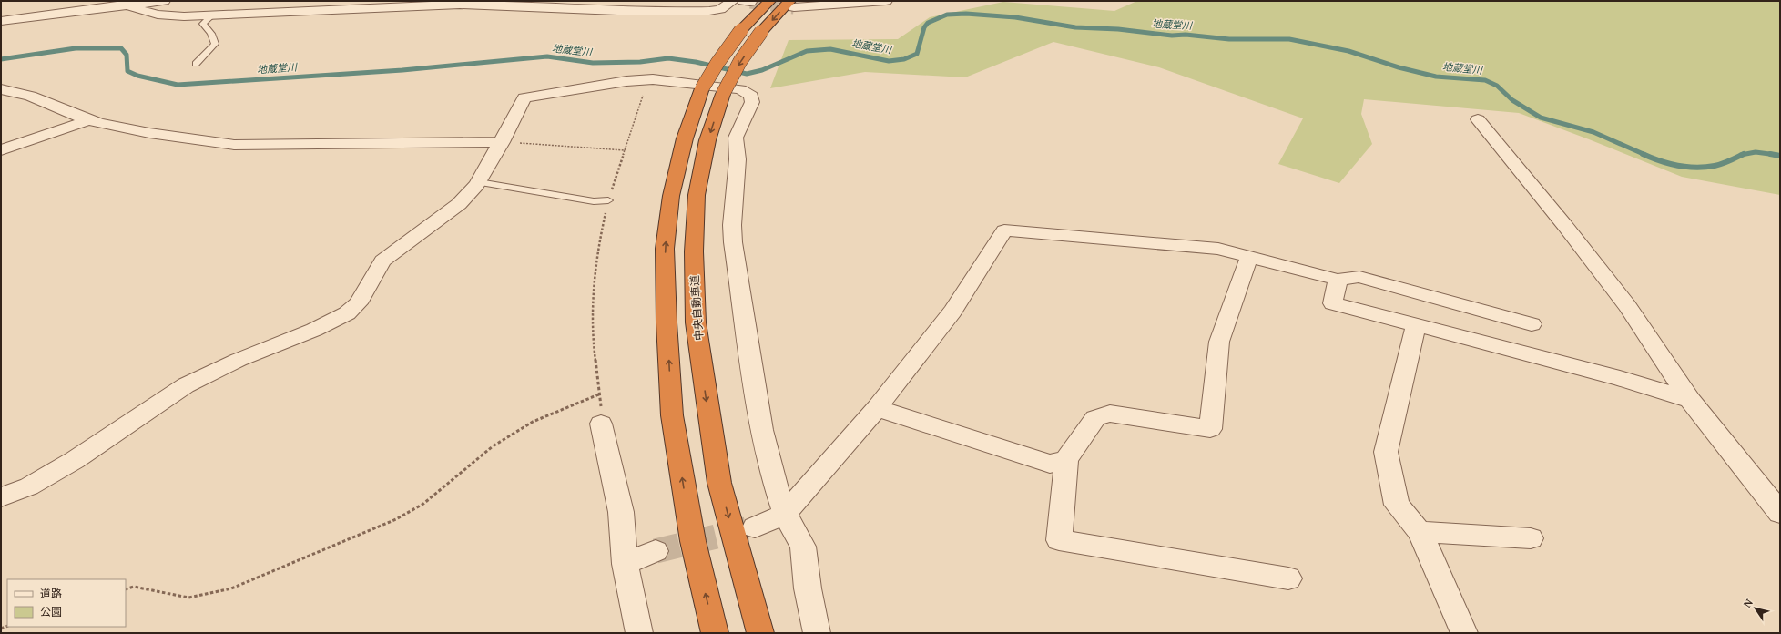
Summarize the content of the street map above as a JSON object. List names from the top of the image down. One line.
{"streets":{"highway":["中央自動車道"]},"water":["地蔵堂川"],"legend":["道路","公園"],"north":"top left"}
